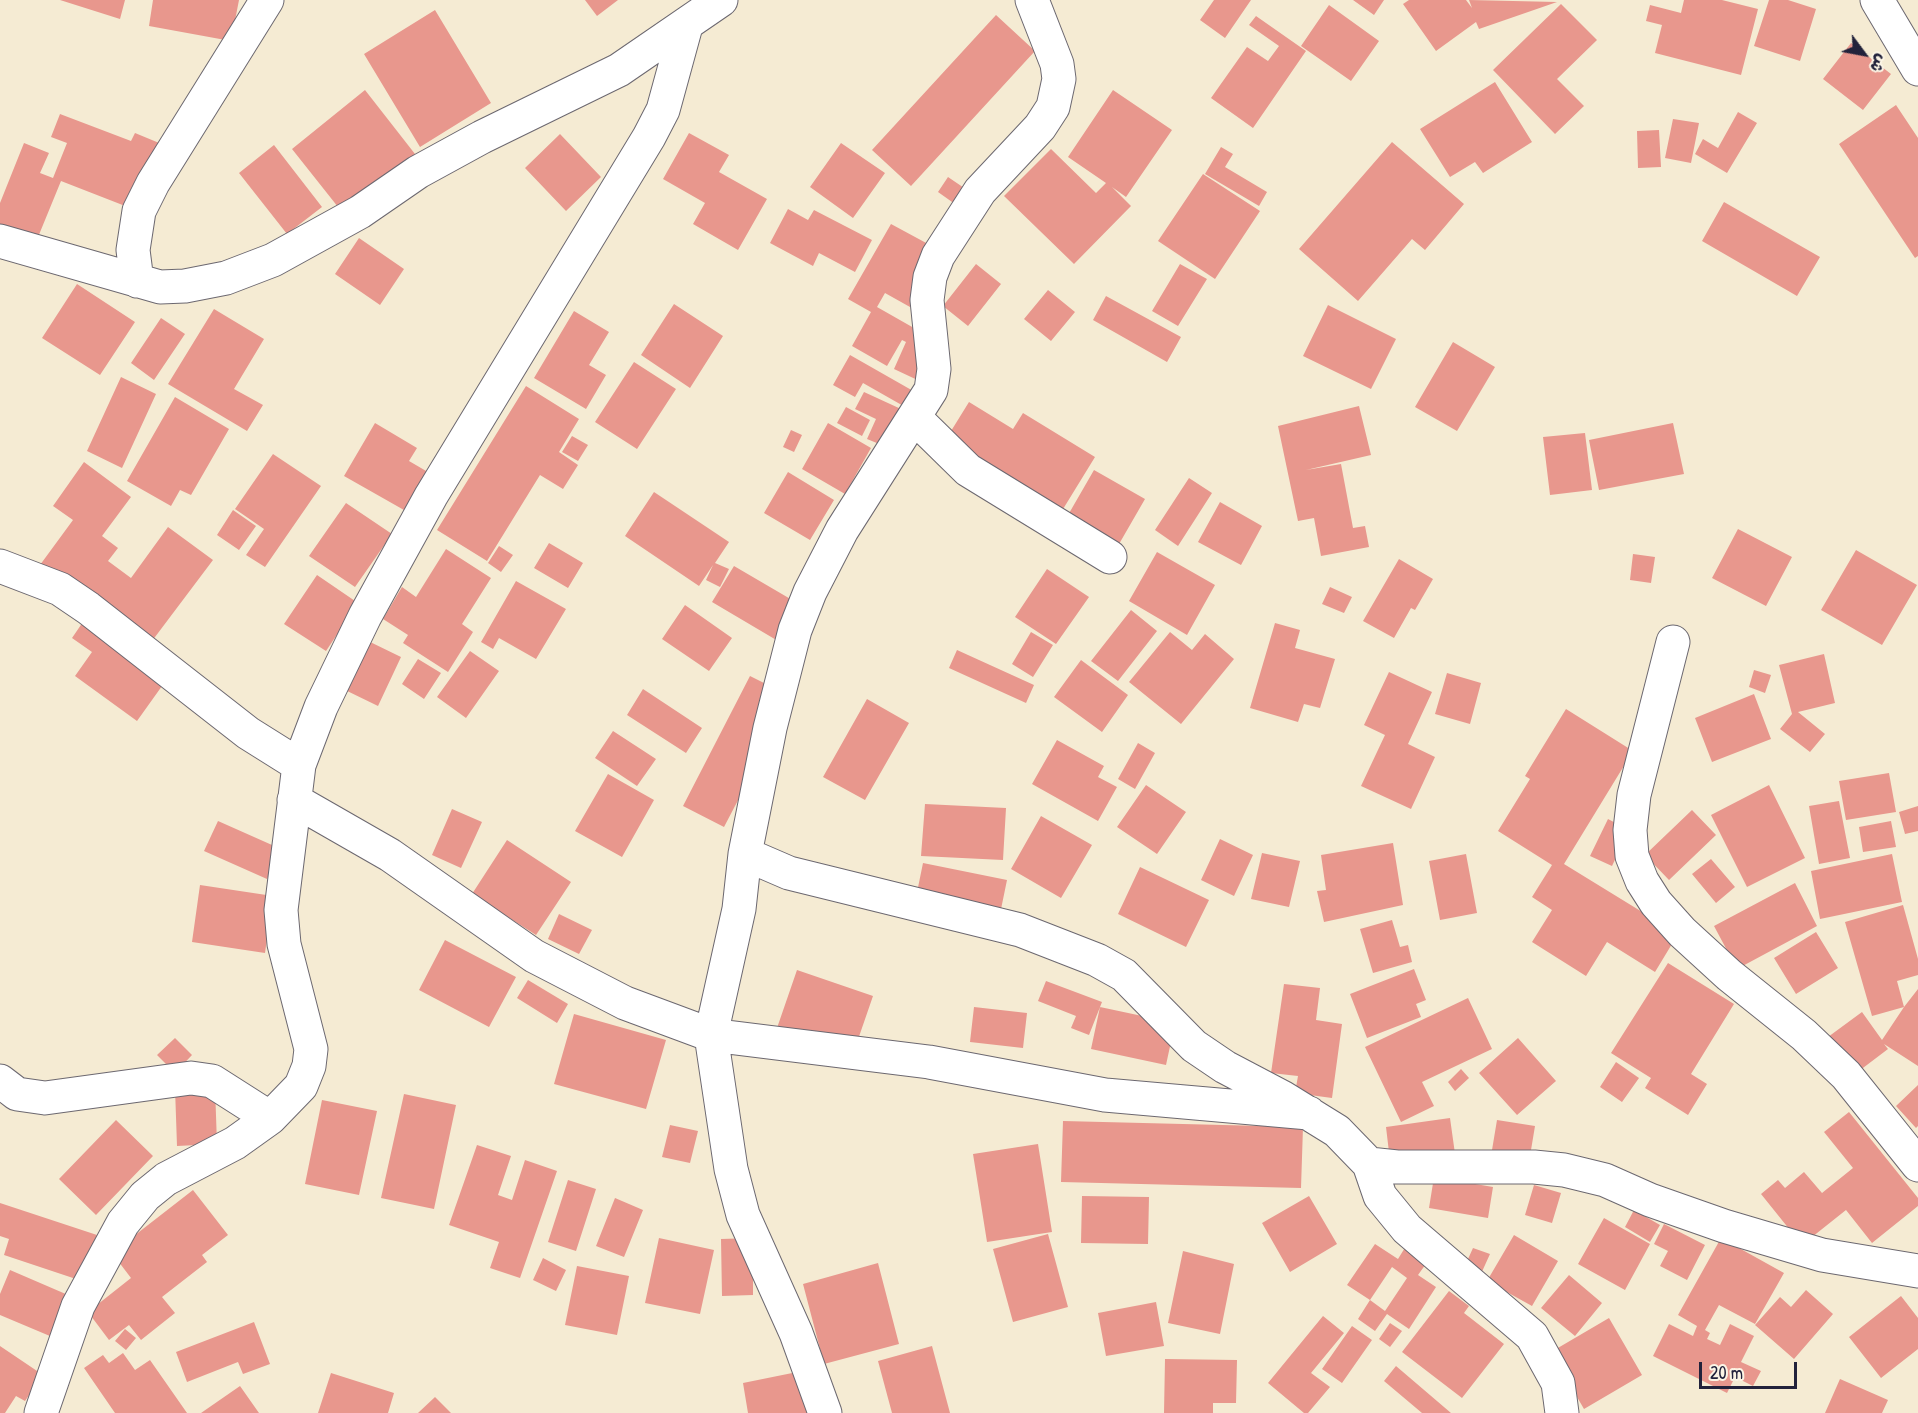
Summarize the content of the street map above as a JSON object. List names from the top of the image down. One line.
{"scale_bar":"20 m","north":"bottom right"}
